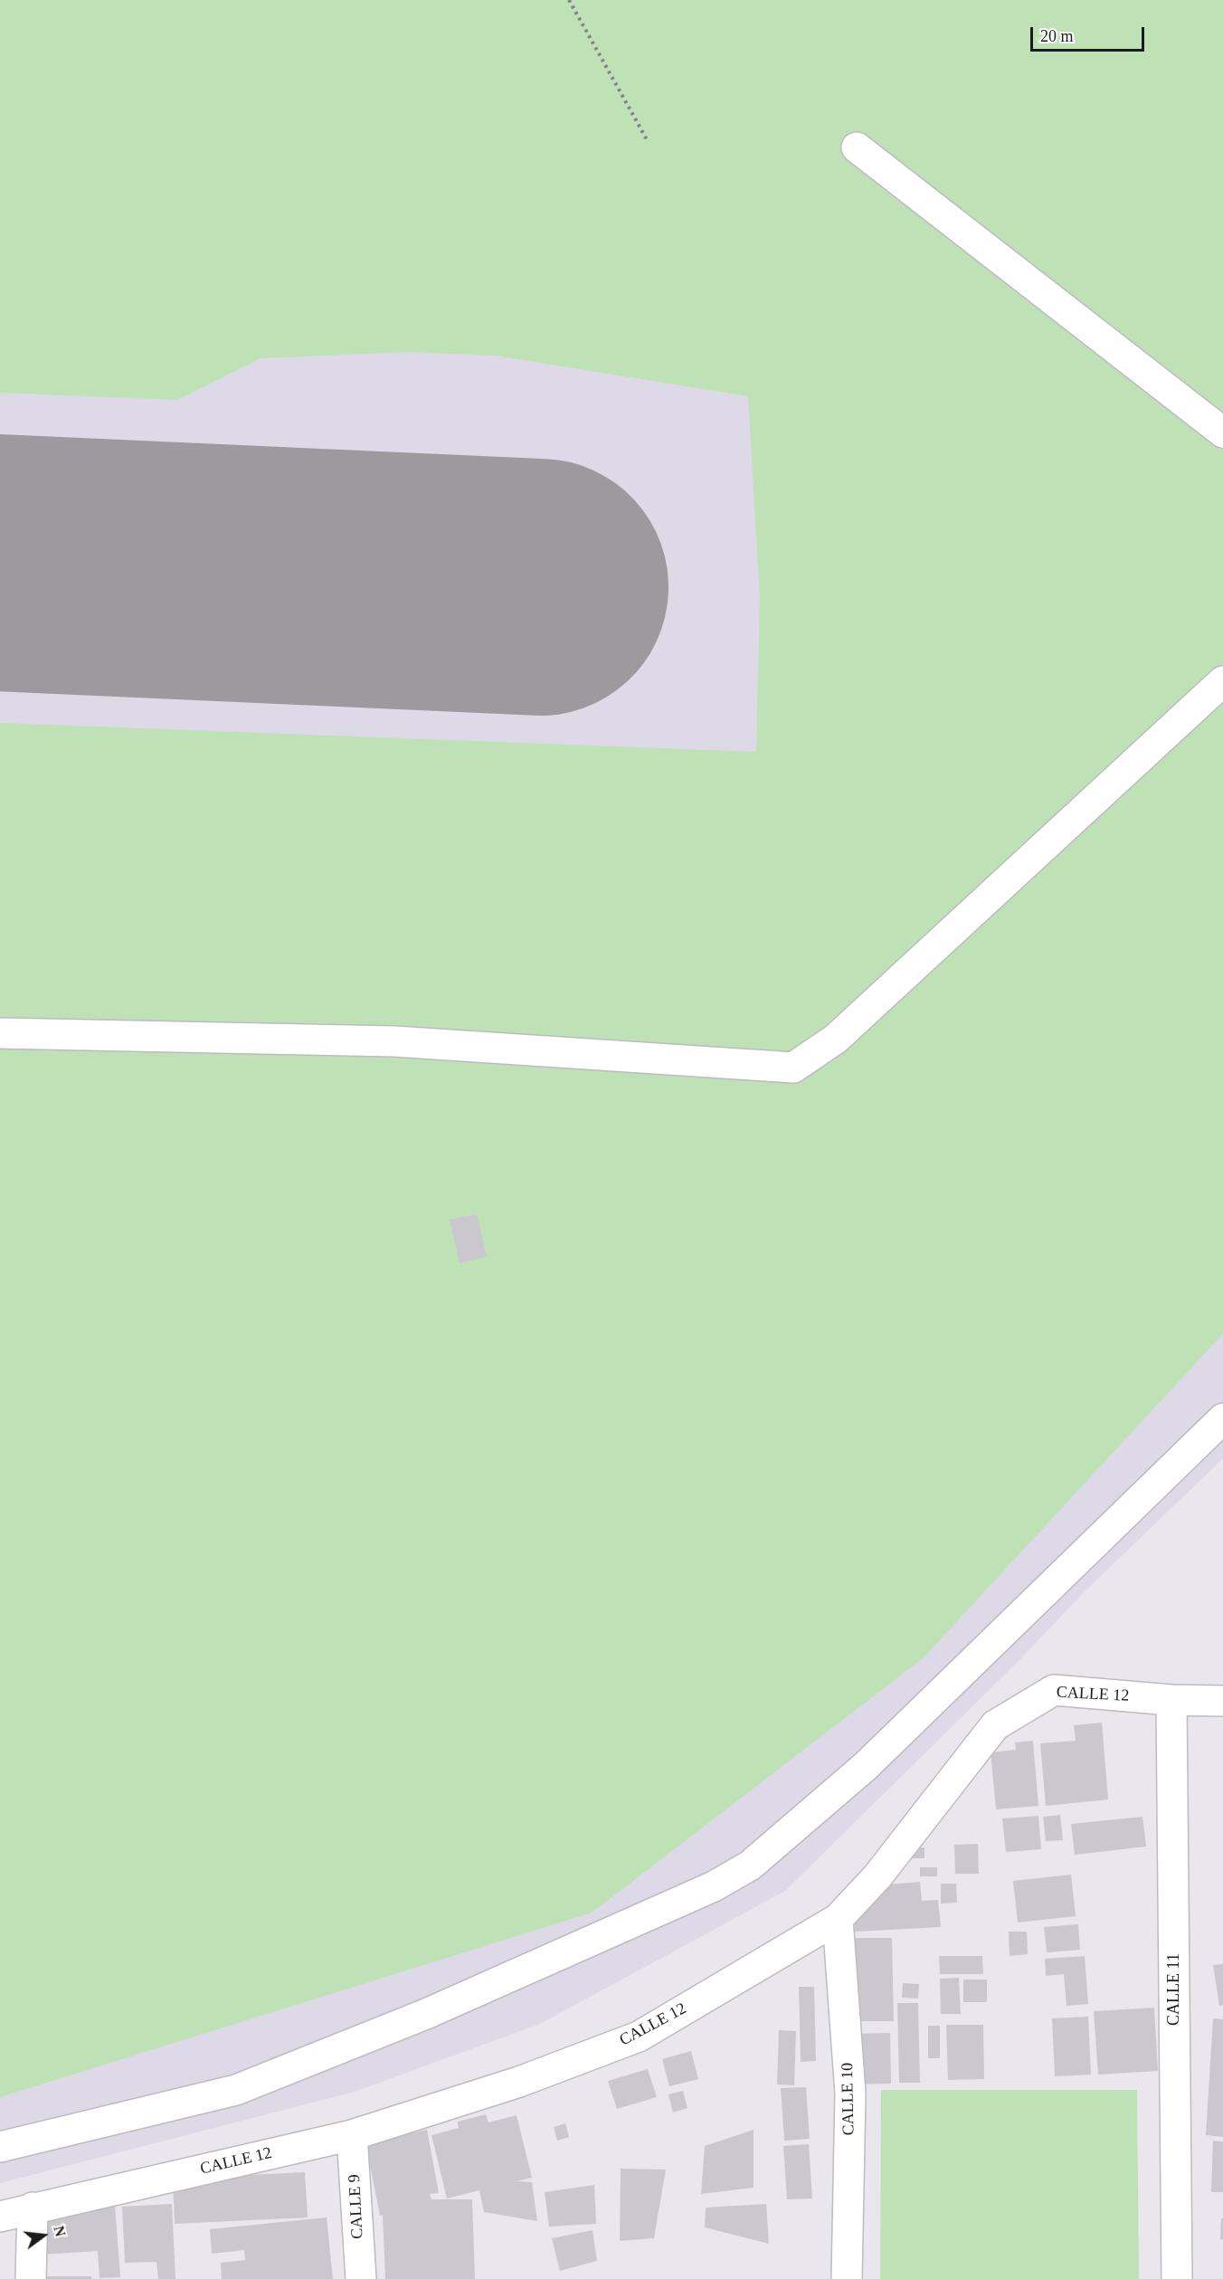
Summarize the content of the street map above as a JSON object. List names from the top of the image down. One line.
{"streets":{"street":["CALLE 12","CALLE 11","CALLE 10","CALLE 9"]},"crossings":[["CALLE 12","CALLE 11"],["CALLE 12","CALLE 10"],["CALLE 12","CALLE 9"]],"scale_bar":"20 m","north":"right"}
